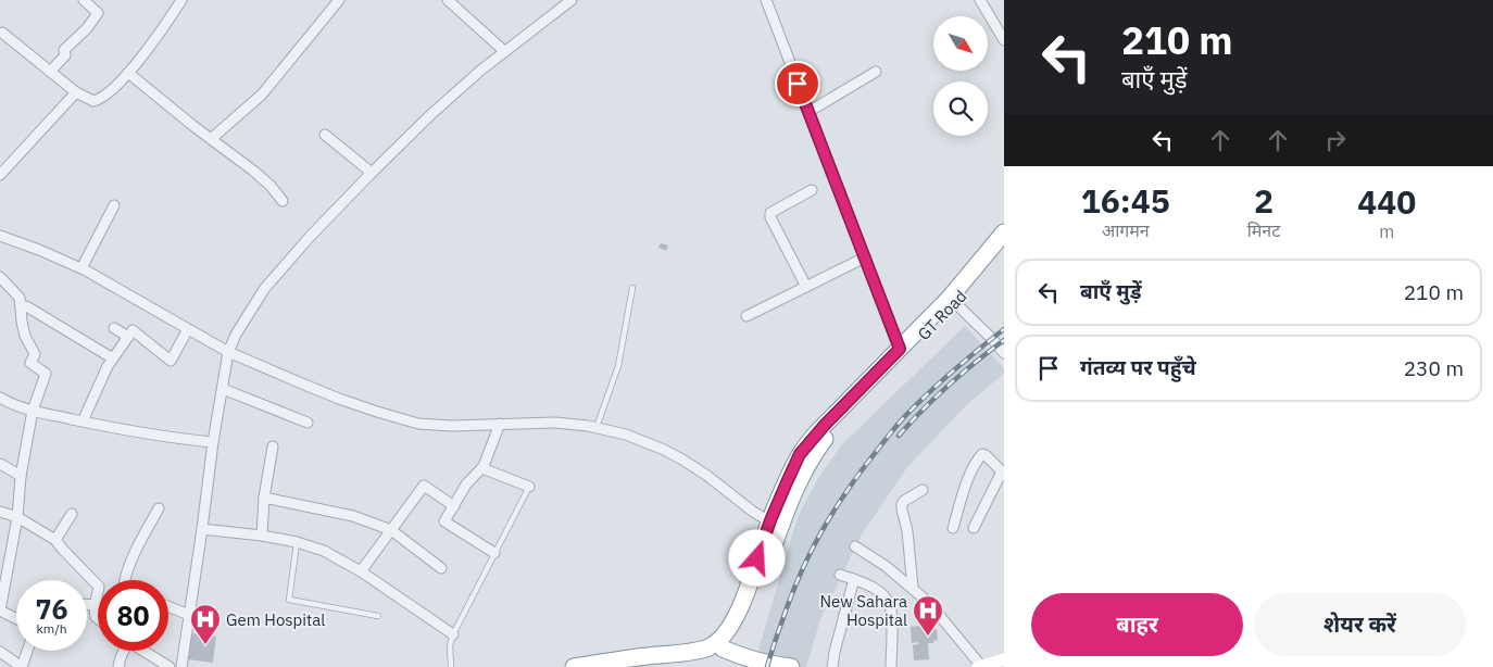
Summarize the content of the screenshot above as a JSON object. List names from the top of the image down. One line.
{"streets":{"highway":["GT Road"]},"places":{"hospital":["New Sahara Hospital","Gem Hospital"]},"north":"bottom right","page":{"turn":["210 m","बाएँ मुड़ें"],"eta":["16:45","आगमन","2","मिनट","440","m"],"list":[{"name":"बाएँ मुड़ें","value":"210 m"},{"name":"गंतव्य पर पहुँचे","value":"230 m"}],"speed":"76 km/h","limit":"80","buttons":["बाहर","शेयर करें"]}}
